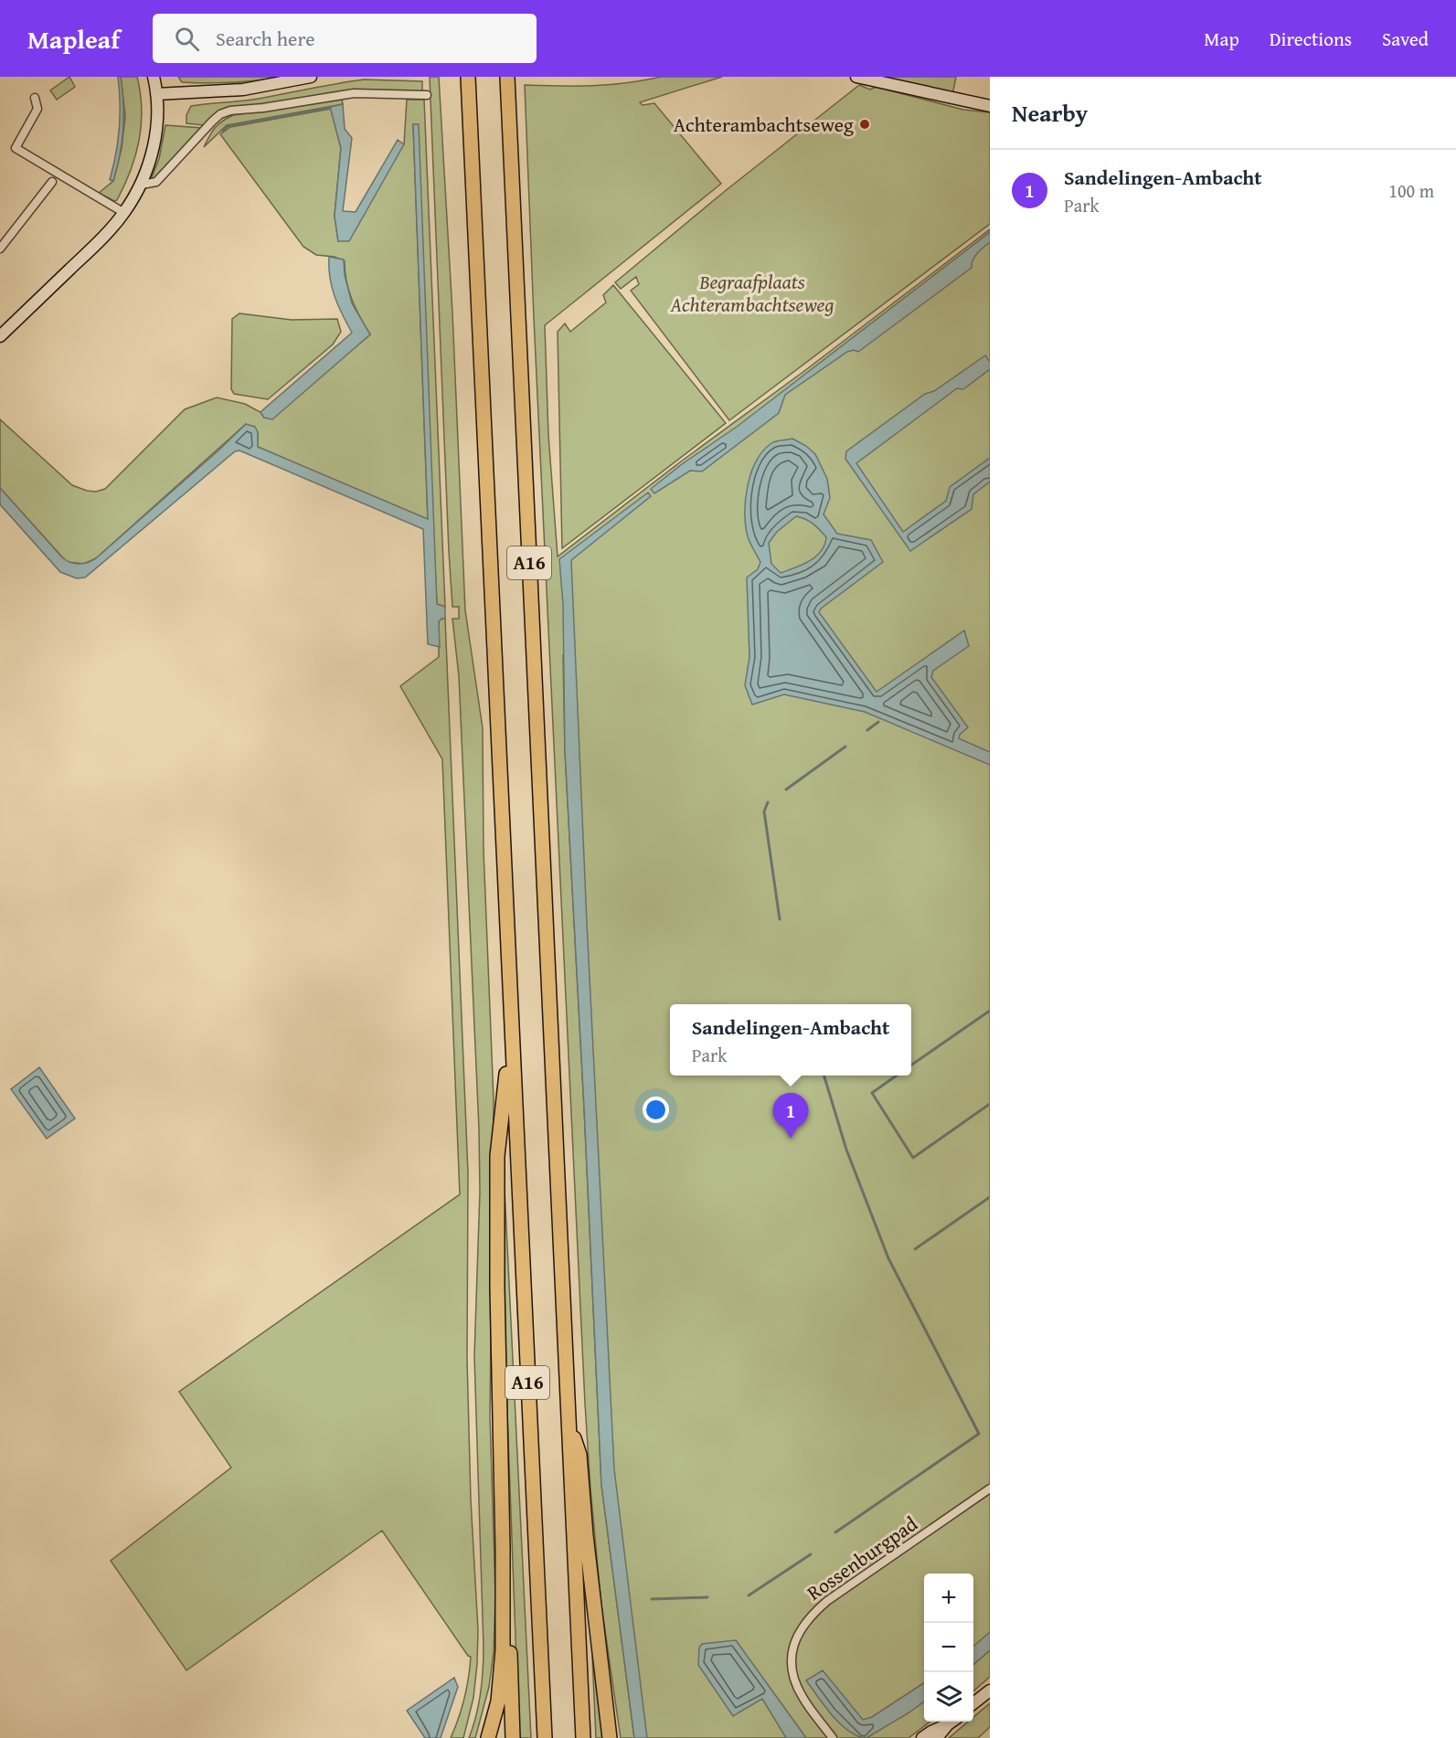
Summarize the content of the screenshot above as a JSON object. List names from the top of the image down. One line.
{"streets":{"highway":["A16"],"street":["Rossenburgpad"]},"parks":["Begraafplaats Achterambachtseweg"],"places":["Achterambachtseweg"],"page":{"header":"Mapleaf","search":"Search here","nav":["Map","Directions","Saved"],"heading":"Nearby","list":[{"mark":"1","name":"Sandelingen-Ambacht","note":"Park","value":"100 m"}],"popup":["Sandelingen-Ambacht","Park"],"pins":"1","map_buttons":["+","−"]}}
